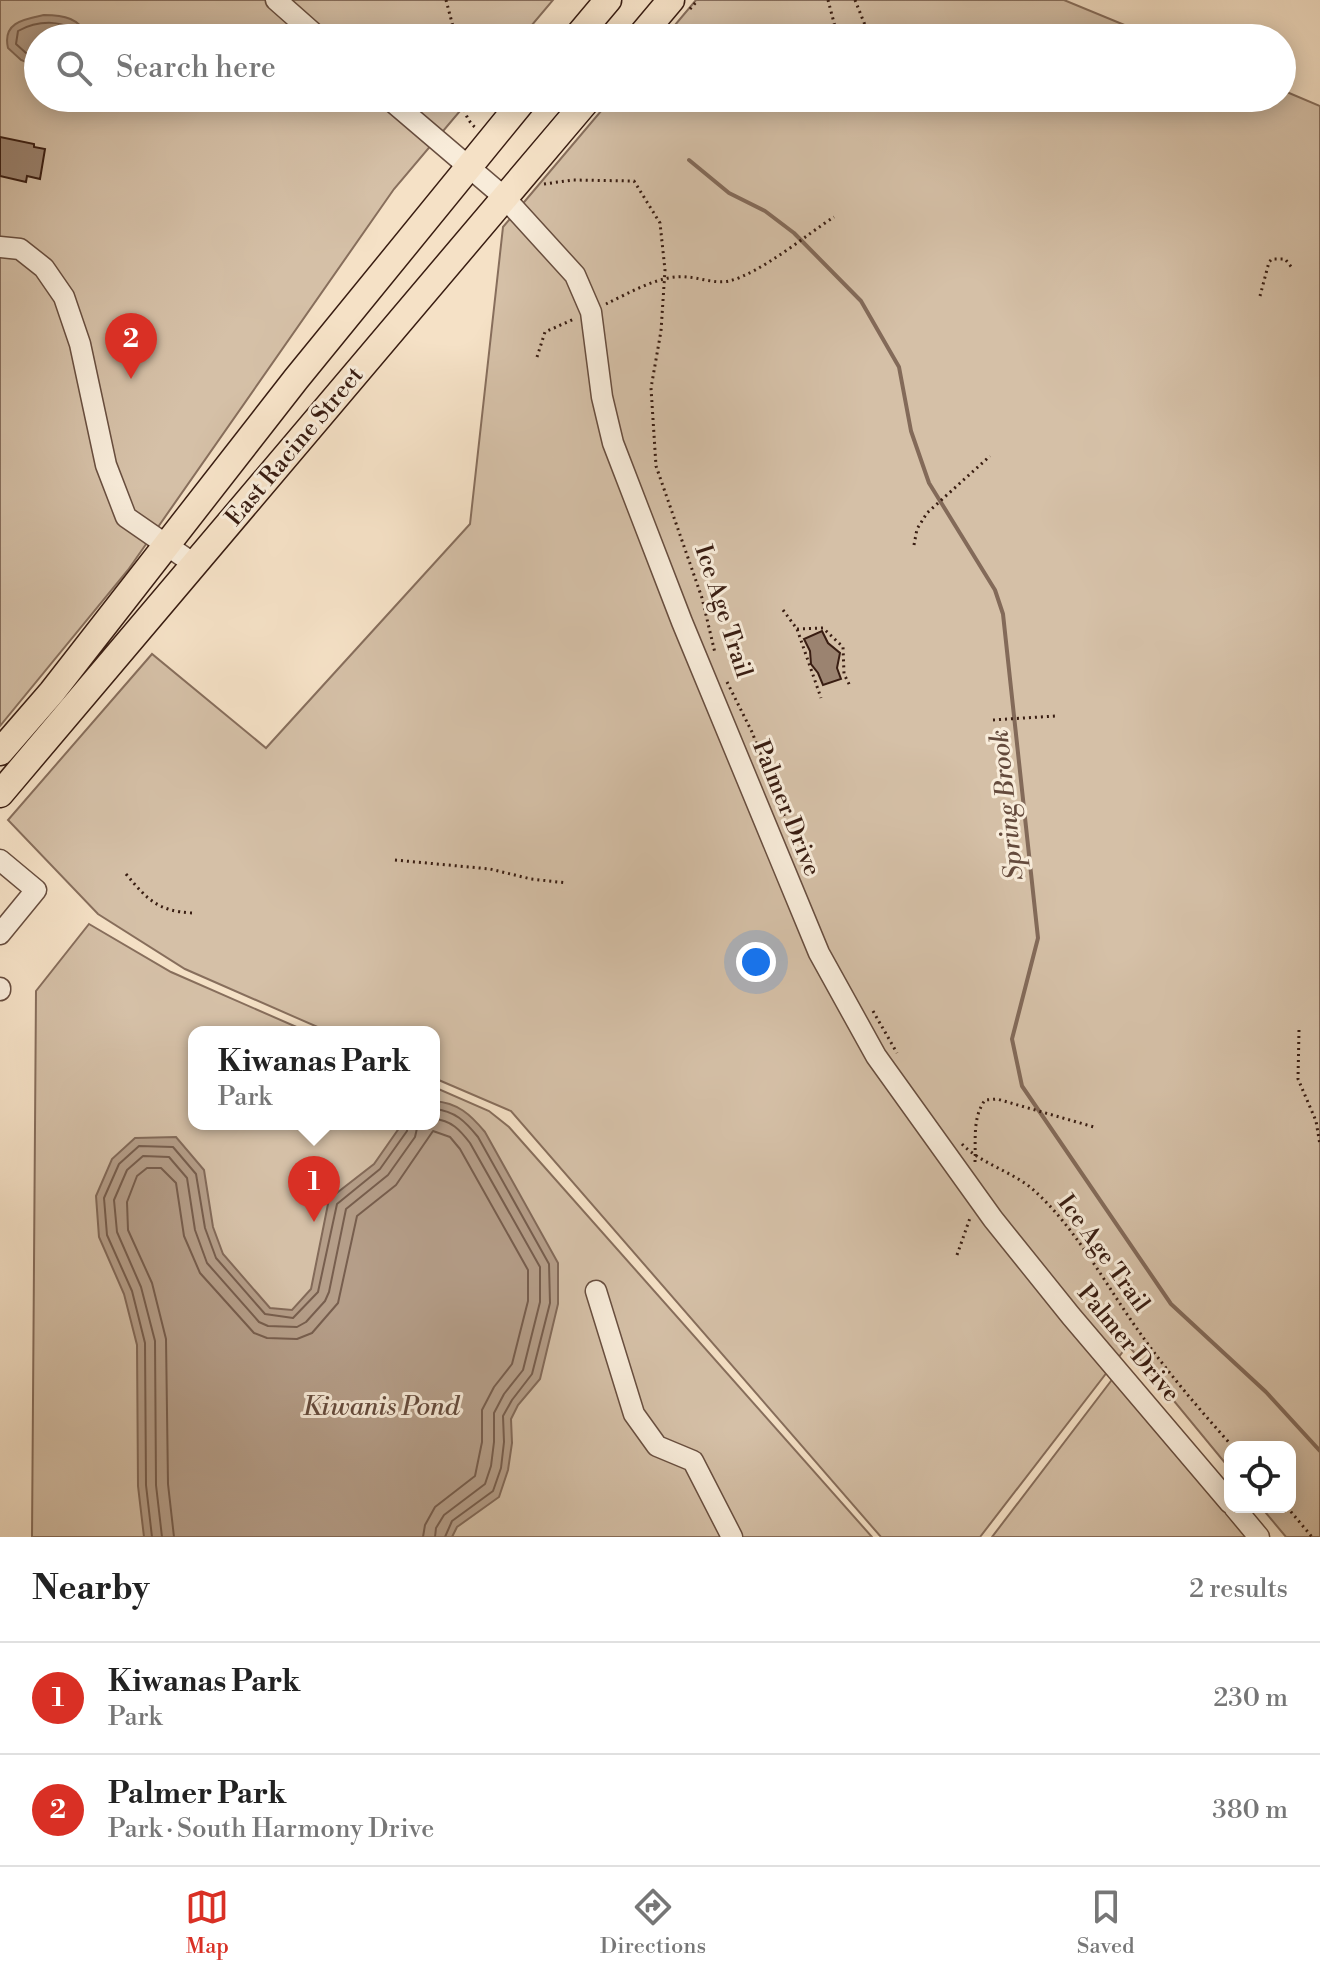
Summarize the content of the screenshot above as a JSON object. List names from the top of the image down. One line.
{"streets":{"main road":["East Racine Street"],"street":["Palmer Drive"],"path":["Ice Age Trail"]},"crossings":[["East Racine Street","Ice Age Trail"],["East Racine Street","Palmer Drive"]],"water":["Spring Brook","Kiwanis Pond"],"page":{"search":"Search here","pins":["2","1"],"popup":["Kiwanas Park","Park"],"heading":["Nearby","2 results"],"list":[{"mark":"1","name":"Kiwanas Park","note":"Park","value":"230 m"},{"mark":"2","name":"Palmer Park","note":"Park · South Harmony Drive","value":"380 m"}],"nav":["Map","Directions","Saved"]}}
